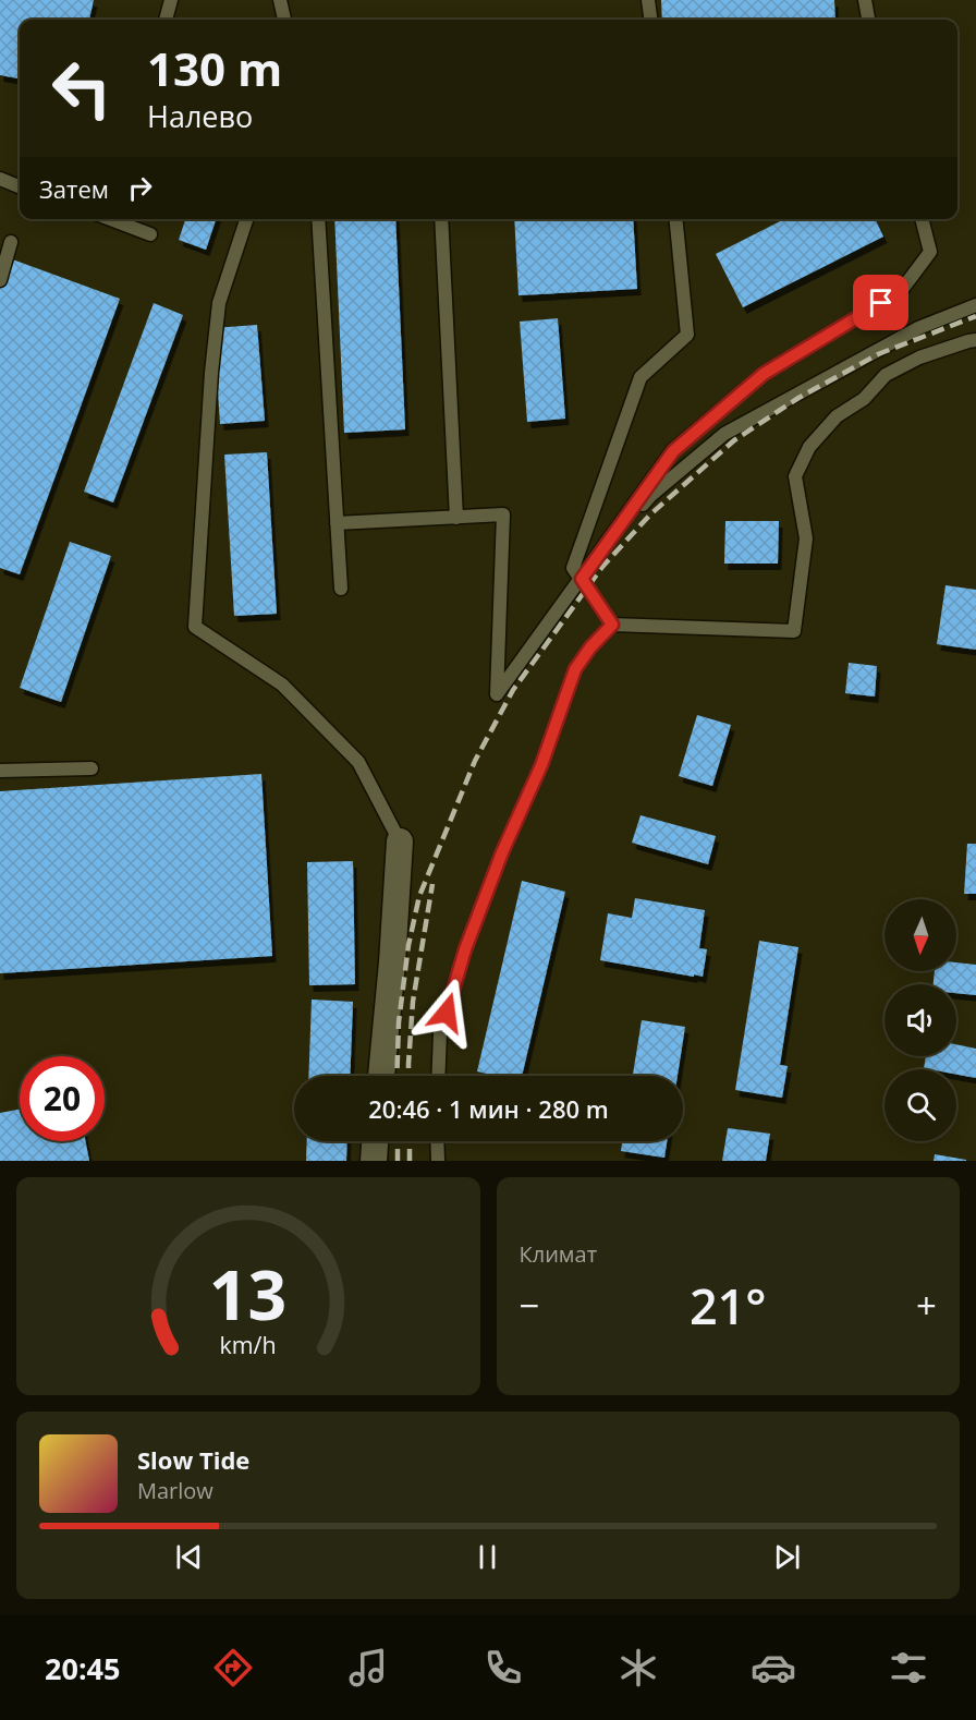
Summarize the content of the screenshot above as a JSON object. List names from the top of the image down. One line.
{"north":"bottom","page":{"turn":["130 m","Налево"],"then":"Затем","limit":"20","trip":"20:46 · 1 мин · 280 m","tile":"Климат","heat":["−","21°","+"],"song":["Slow Tide","Marlow"],"tabs":"20:45","gauge":["13","km/h"]}}
